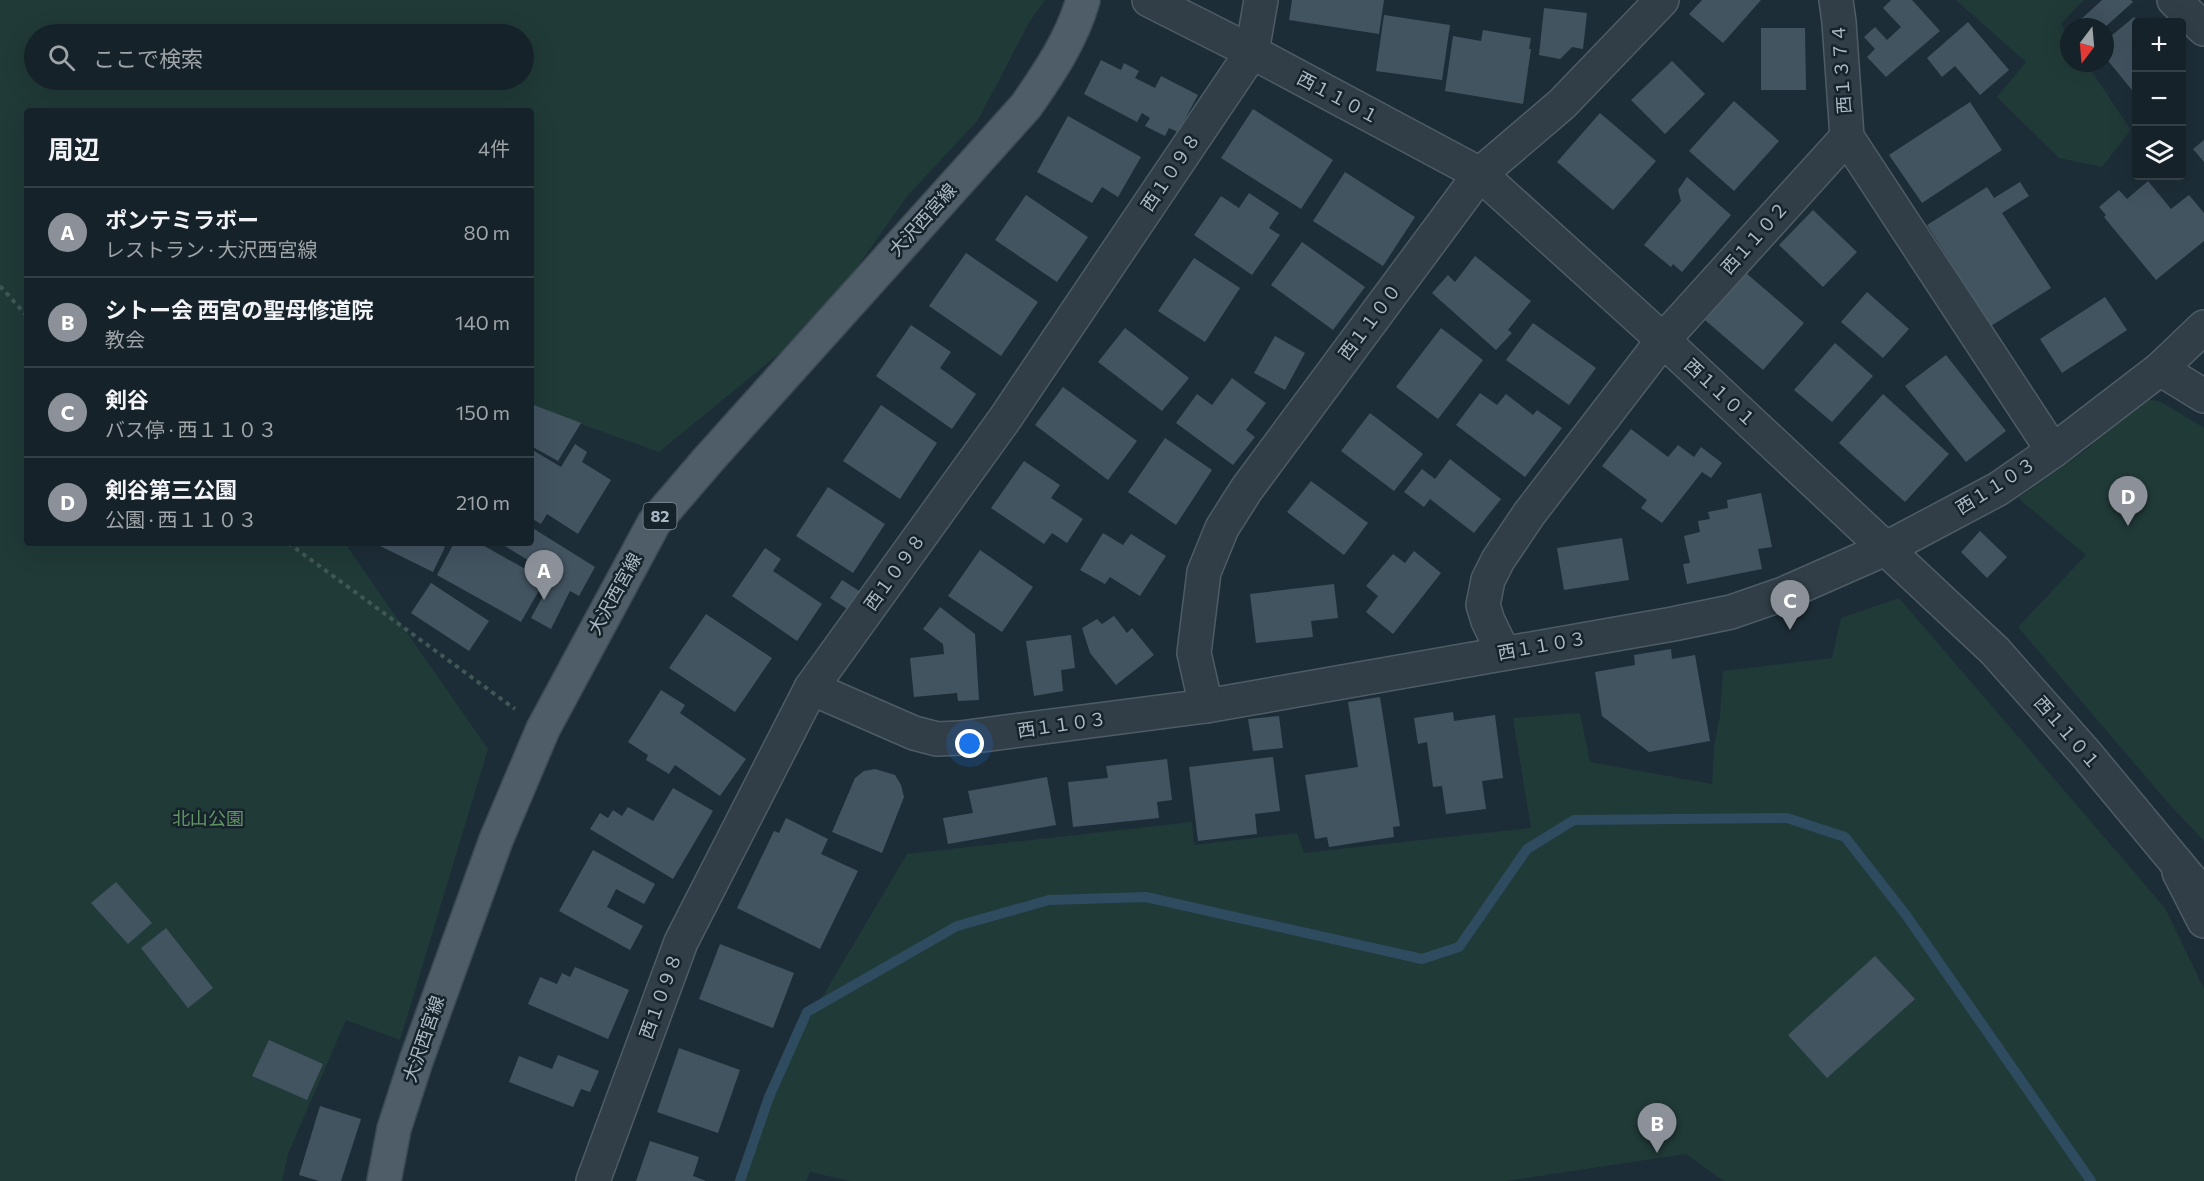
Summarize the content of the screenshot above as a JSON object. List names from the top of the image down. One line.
{"streets":{"main road":["大沢西宮線","82"],"street":["西１３７４","西１１０１","西１０９８","西１１０２","西１１００","西１１０３"]},"crossings":[["西１３７４","西１１０２"],["西１１０１","西１０９８"],["西１１０１","西１１０２"],["西１１０１","西１１００"],["西１１０１","西１１０３"],["西１０９８","西１１０３"],["西１１０２","西１１０３"],["西１１００","西１１０３"]],"parks":["北山公園"],"north":"bottom","page":{"map_buttons":["+","−"],"search":"ここで検索","heading":["周辺","4件"],"list":[{"mark":"A","name":"ポンテミラボー","note":"レストラン · 大沢西宮線","value":"80 m"},{"mark":"B","name":"シトー会 西宮の聖母修道院","note":"教会","value":"140 m"},{"mark":"C","name":"剣谷","note":"バス停 · 西１１０３","value":"150 m"},{"mark":"D","name":"剣谷第三公園","note":"公園 · 西１１０３","value":"210 m"}],"pins":["D","A","C","B"]}}
